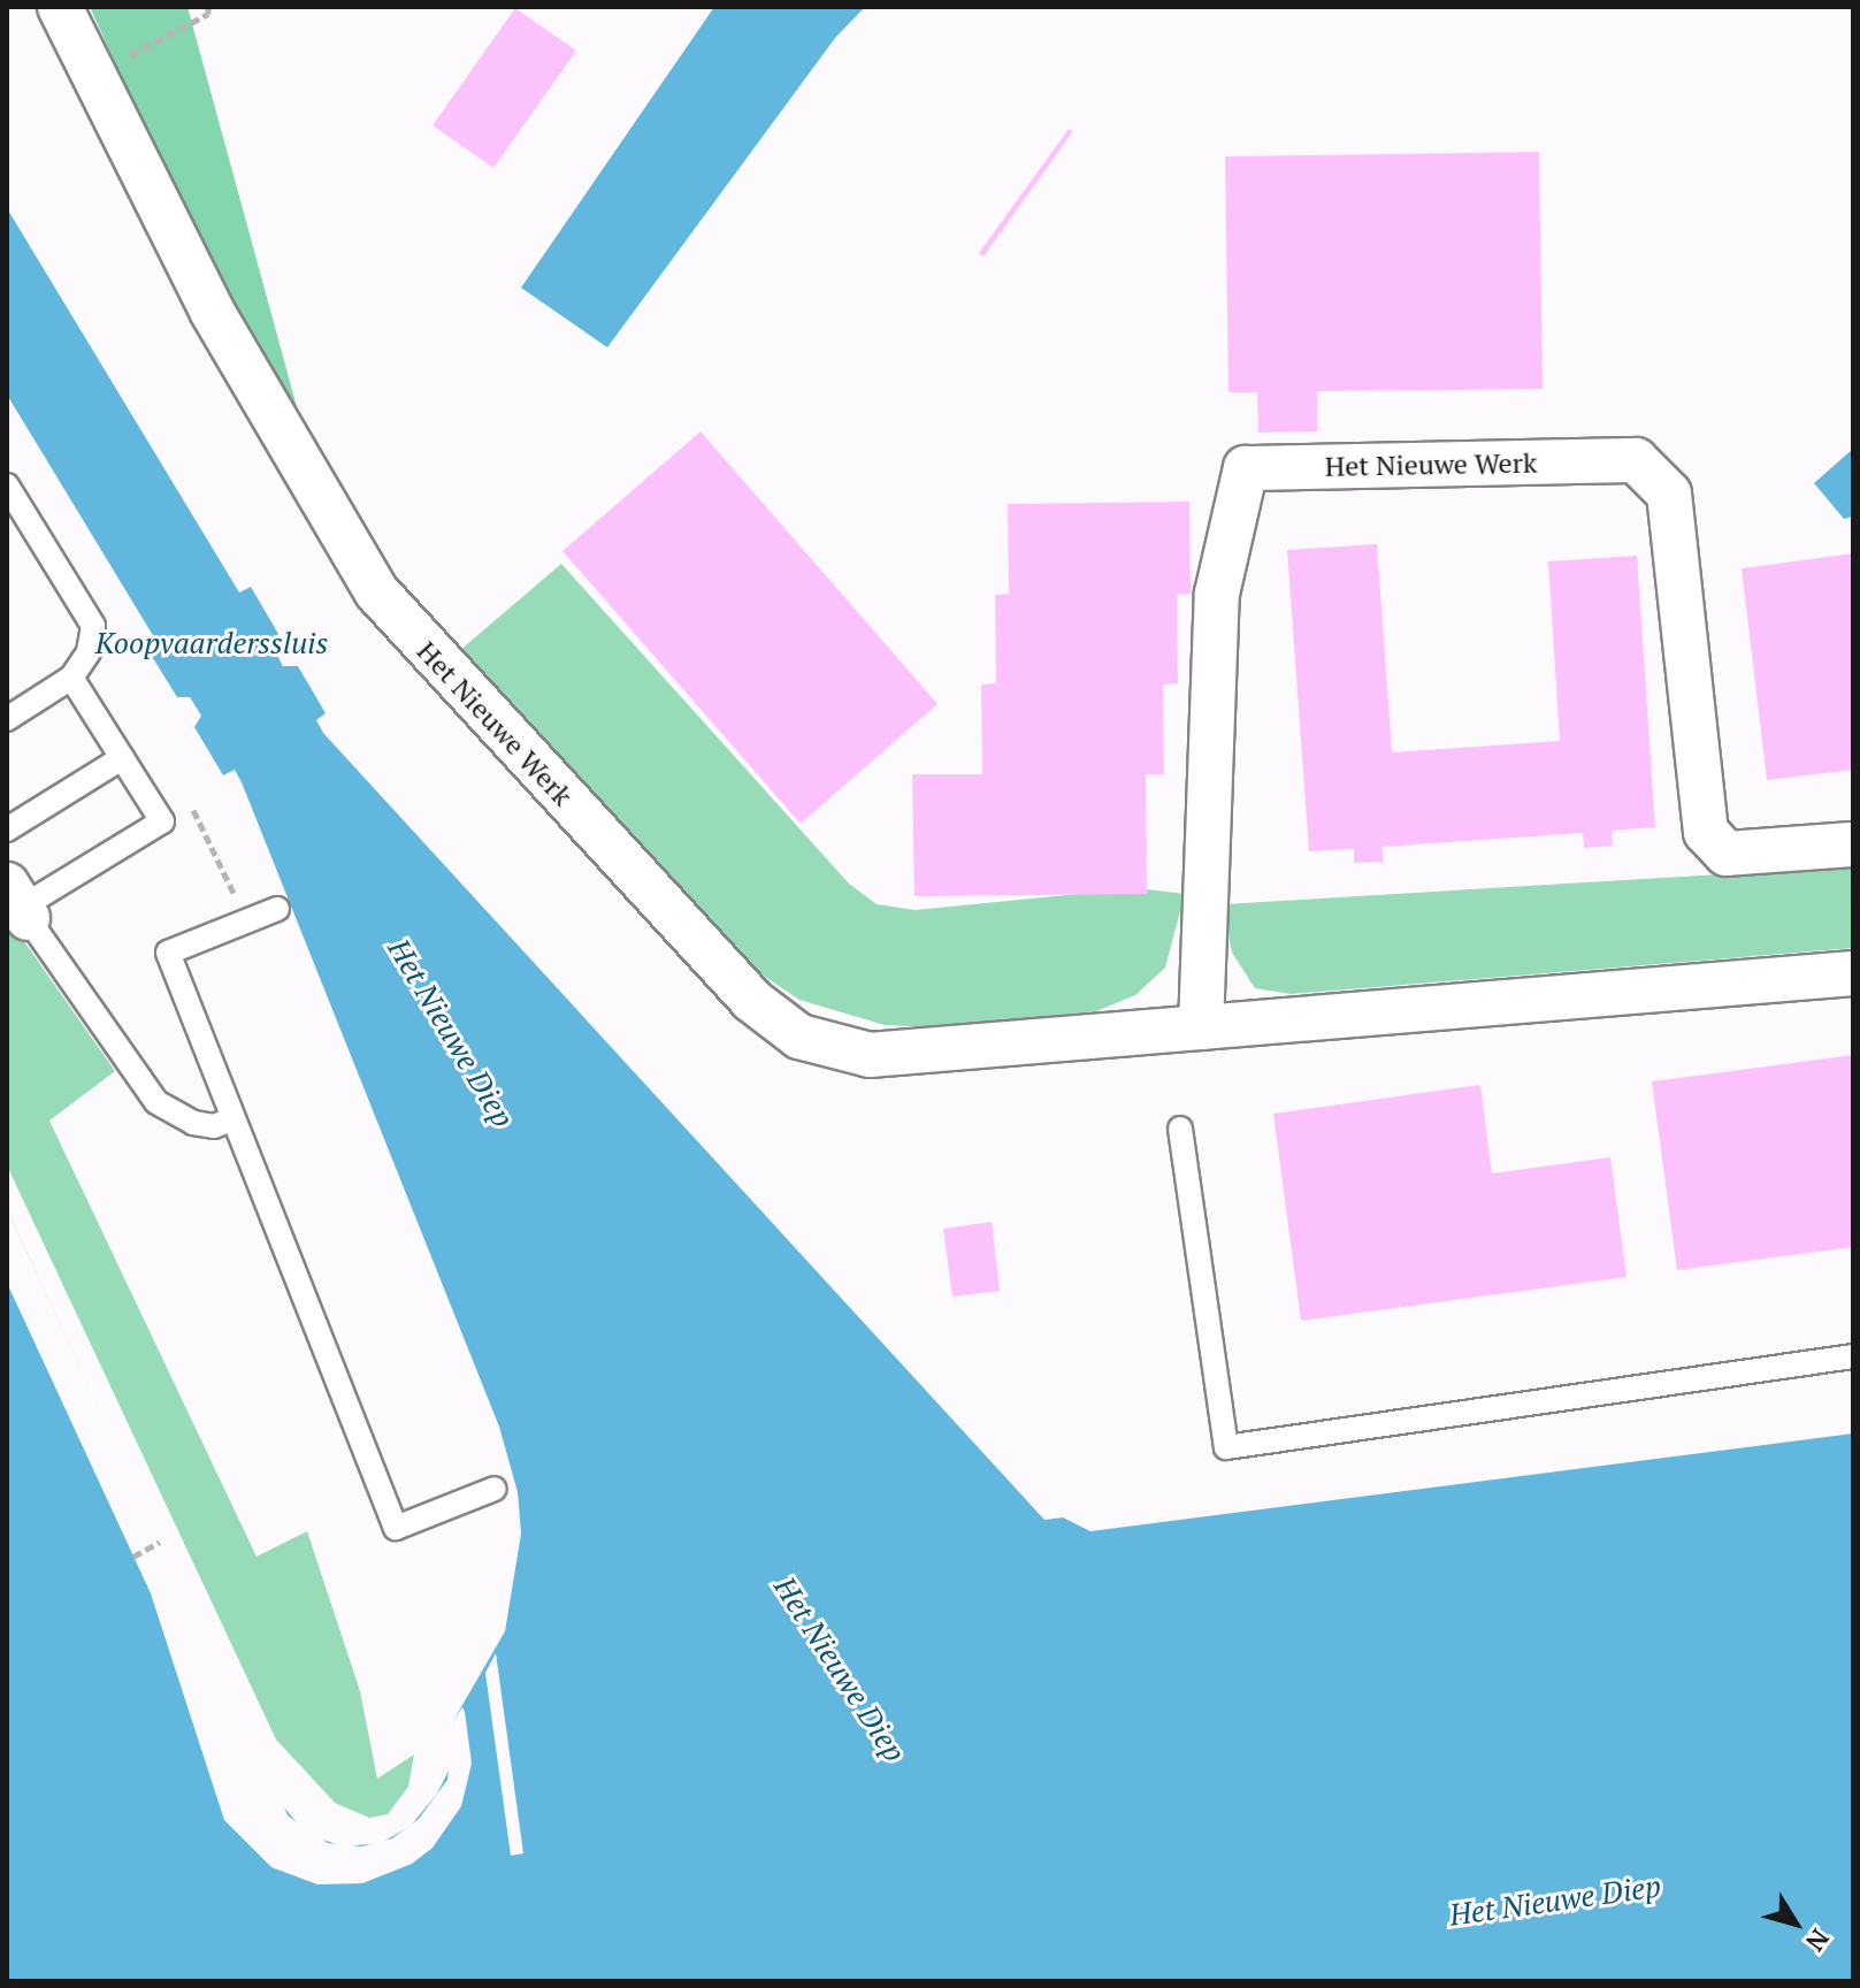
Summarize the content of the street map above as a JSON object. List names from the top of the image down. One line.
{"streets":{"street":["Het Nieuwe Werk"]},"water":["Koopvaarderssluis","Het Nieuwe Diep"],"north":"bottom right"}
